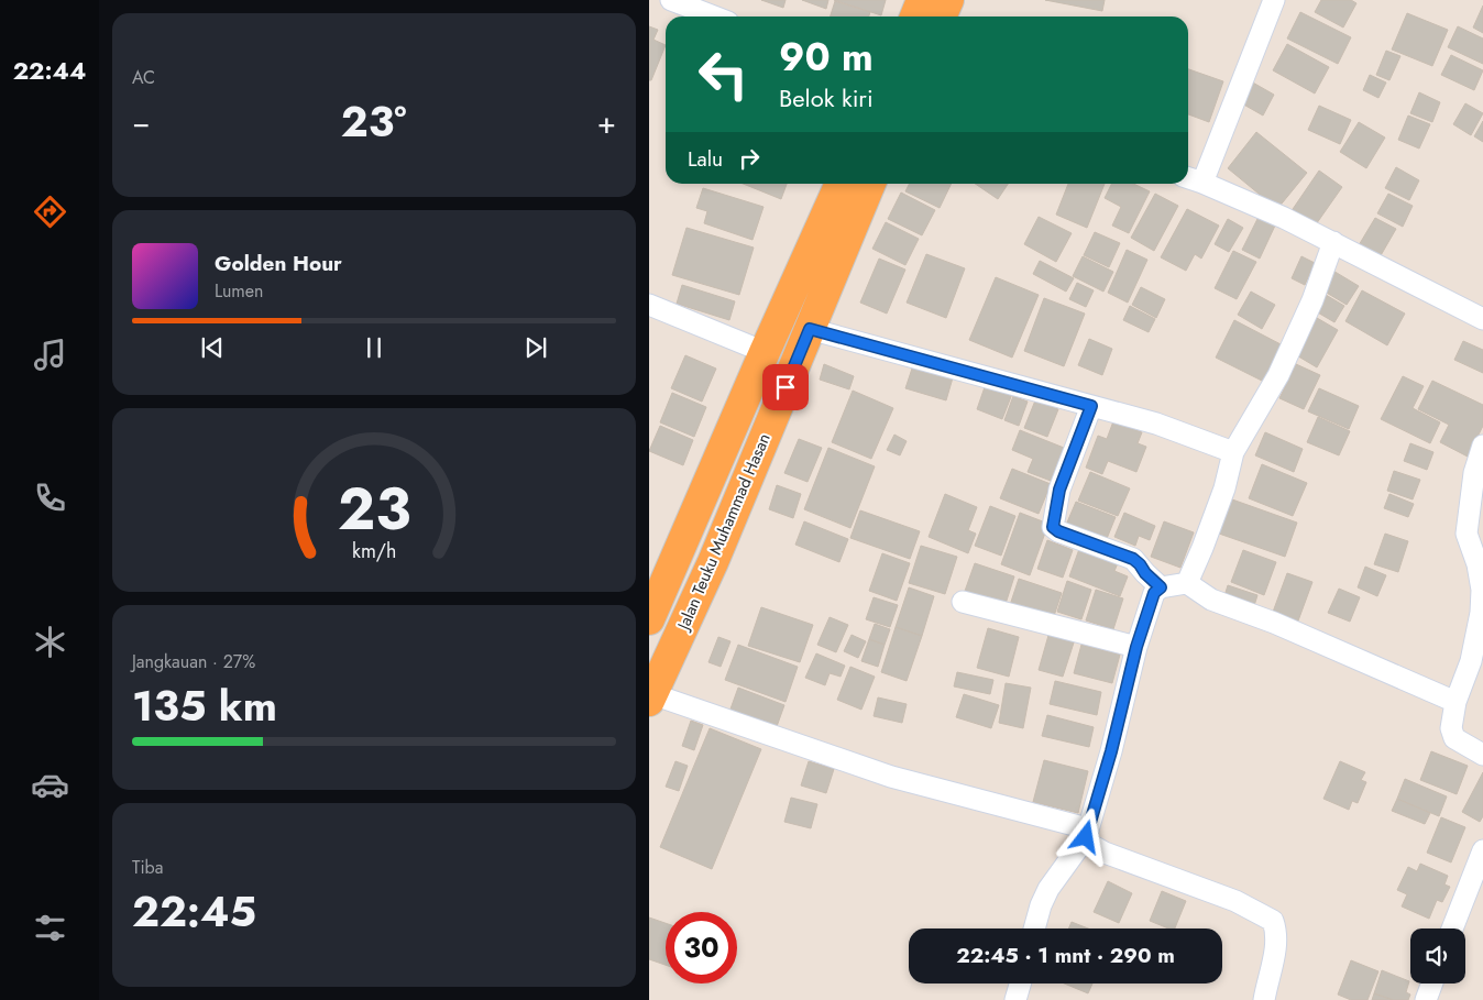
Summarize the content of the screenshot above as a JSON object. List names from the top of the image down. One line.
{"streets":{"highway":["Jalan Teuku Muhammad Hasan"]},"page":{"tabs":"22:44","tile":["AC",["Jangkauan · 27%","135 km"],["Tiba","22:45"]],"turn":["90 m","Belok kiri"],"heat":["−","23°","+"],"then":"Lalu","song":["Golden Hour","Lumen"],"limit":"30","trip":"22:45 · 1 mnt · 290 m","gauge":["23","km/h"]}}
